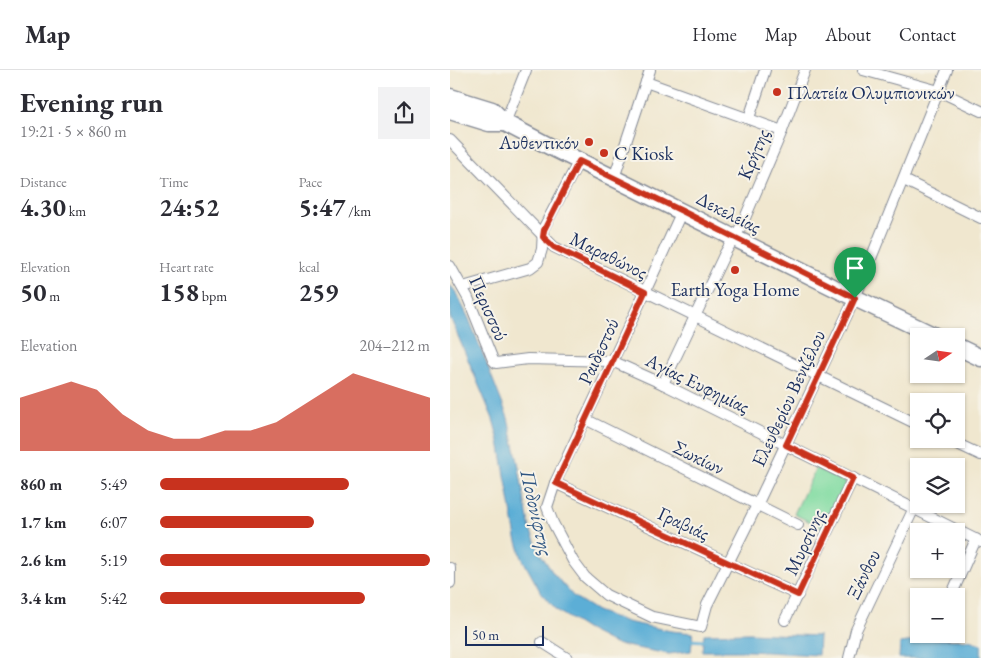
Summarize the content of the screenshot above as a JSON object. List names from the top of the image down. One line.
{"streets":{"main road":["Δεκελείας"],"street":["Κρήτης","Μαραθώνος","Περισσού","Ραιδεστού","Αγίας Ευφημίας","Ελευθερίου Βενιζέλου","Σωκίων","Γραβιάς","Μυρσίνης","Ξάνθου"]},"crossings":[["Κρήτης","Δεκελείας"],["Κρήτης","Μαραθώνος"],["Κρήτης","Αγίας Ευφημίας"],["Δεκελείας","Ραιδεστού"],["Δεκελείας","Ελευθερίου Βενιζέλου"],["Μαραθώνος","Ραιδεστού"],["Μαραθώνος","Ελευθερίου Βενιζέλου"],["Περισσού","Αγίας Ευφημίας"],["Ραιδεστού","Αγίας Ευφημίας"],["Ραιδεστού","Ελευθερίου Βενιζέλου"],["Ραιδεστού","Σωκίων"],["Ραιδεστού","Γραβιάς"],["Αγίας Ευφημίας","Ελευθερίου Βενιζέλου"],["Αγίας Ευφημίας","Μυρσίνης"],["Ελευθερίου Βενιζέλου","Σωκίων"],["Ελευθερίου Βενιζέλου","Γραβιάς"],["Γραβιάς","Μυρσίνης"]],"water":["Ποδονίφτης"],"places":["Πλατεία Ολυμπιονικών","Αυθεντικόν","C Kiosk","Earth Yoga Home"],"scale_bar":"50 m","north":"right","page":{"header":"Map","nav":["Home","Map","About","Contact"],"heading":["Evening run","19:21 · 5 × 860 m"],"stats":[["Distance","4.30 km"],["Time","24:52"],["Pace","5:47 /km"],["Elevation","50 m"],["Heart rate","158 bpm"],["kcal","259"]],"chart":["Elevation","204–212 m"],"map_buttons":["+","−"],"list":[{"name":"860 m","note":"5:49"},{"name":"1.7 km","note":"6:07"},{"name":"2.6 km","note":"5:19"},{"name":"3.4 km","note":"5:42"}],"scale":"50 m"}}
